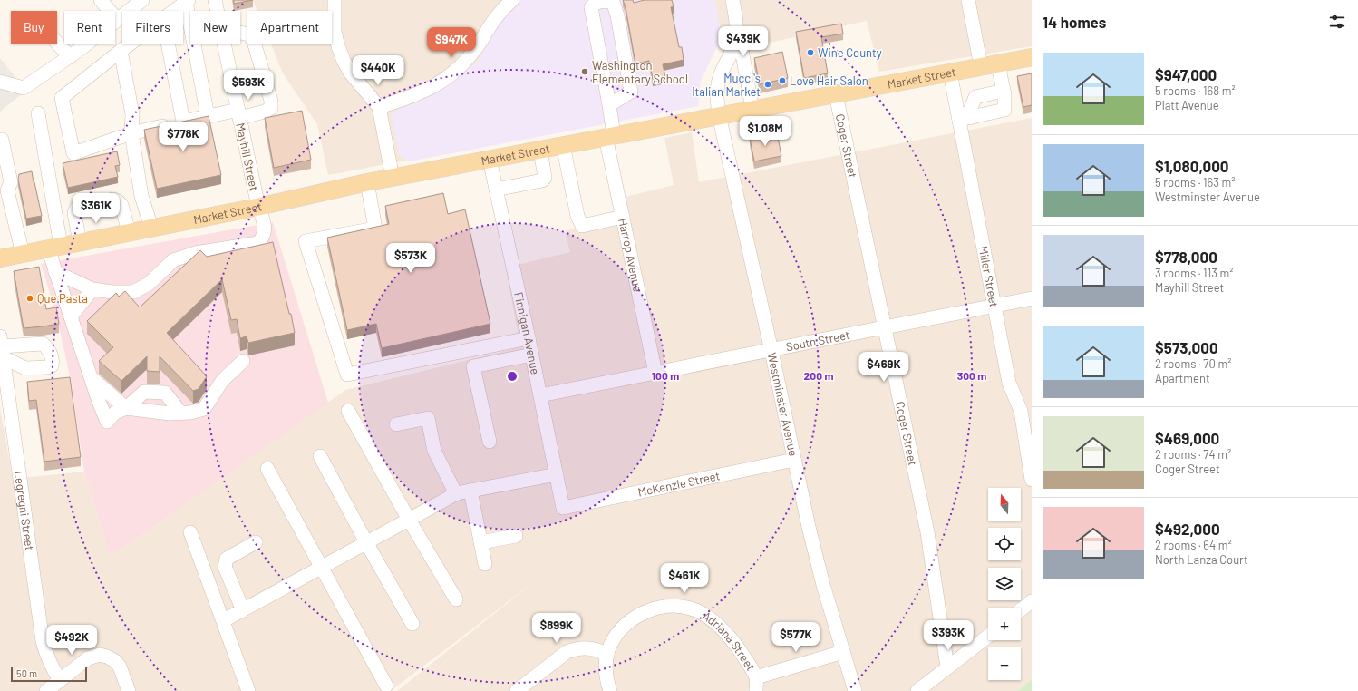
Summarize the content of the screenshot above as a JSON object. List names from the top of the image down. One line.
{"streets":{"main road":["Market Street"],"street":["Coger Street","Mayhill Street","Harrop Avenue","Miller Street","Finnigan Avenue","South Street","Westminster Avenue","McKenzie Street","Legregni Street","Adriana Street"]},"crossings":[["Market Street","Coger Street"],["Market Street","Mayhill Street"],["Market Street","Harrop Avenue"],["Market Street","Miller Street"],["Market Street","Finnigan Avenue"],["Market Street","Westminster Avenue"],["Coger Street","South Street"],["Harrop Avenue","South Street"],["Miller Street","South Street"],["Finnigan Avenue","South Street"],["Finnigan Avenue","McKenzie Street"],["South Street","Westminster Avenue"],["Westminster Avenue","McKenzie Street"]],"places":["Wine County","Washington Elementary School","Love Hair Salon","Mucci's Italian Market","Que Pasta"],"scale_bar":"50 m","north":"top","page":{"heading":"14 homes","chip":["Buy","Rent","Filters","New","Apartment"],"price":["$439K","$947K","$440K","$593K","$1.08M","$778K","$361K","$573K","$469K","$461K","$899K","$393K","$577K","$492K"],"list":[{"name":"$947,000","note":"5 rooms · 168 m² · Platt Avenue"},{"name":"$1,080,000","note":"5 rooms · 163 m² · Westminster Avenue"},{"name":"$778,000","note":"3 rooms · 113 m² · Mayhill Street"},{"name":"$573,000","note":"2 rooms · 70 m² · Apartment"},{"name":"$469,000","note":"2 rooms · 74 m² · Coger Street"},{"name":"$492,000","note":"2 rooms · 64 m² · North Lanza Court"}],"map_buttons":["+","−"],"scale":"50 m"},"rings":["100 m","200 m","300 m"]}
